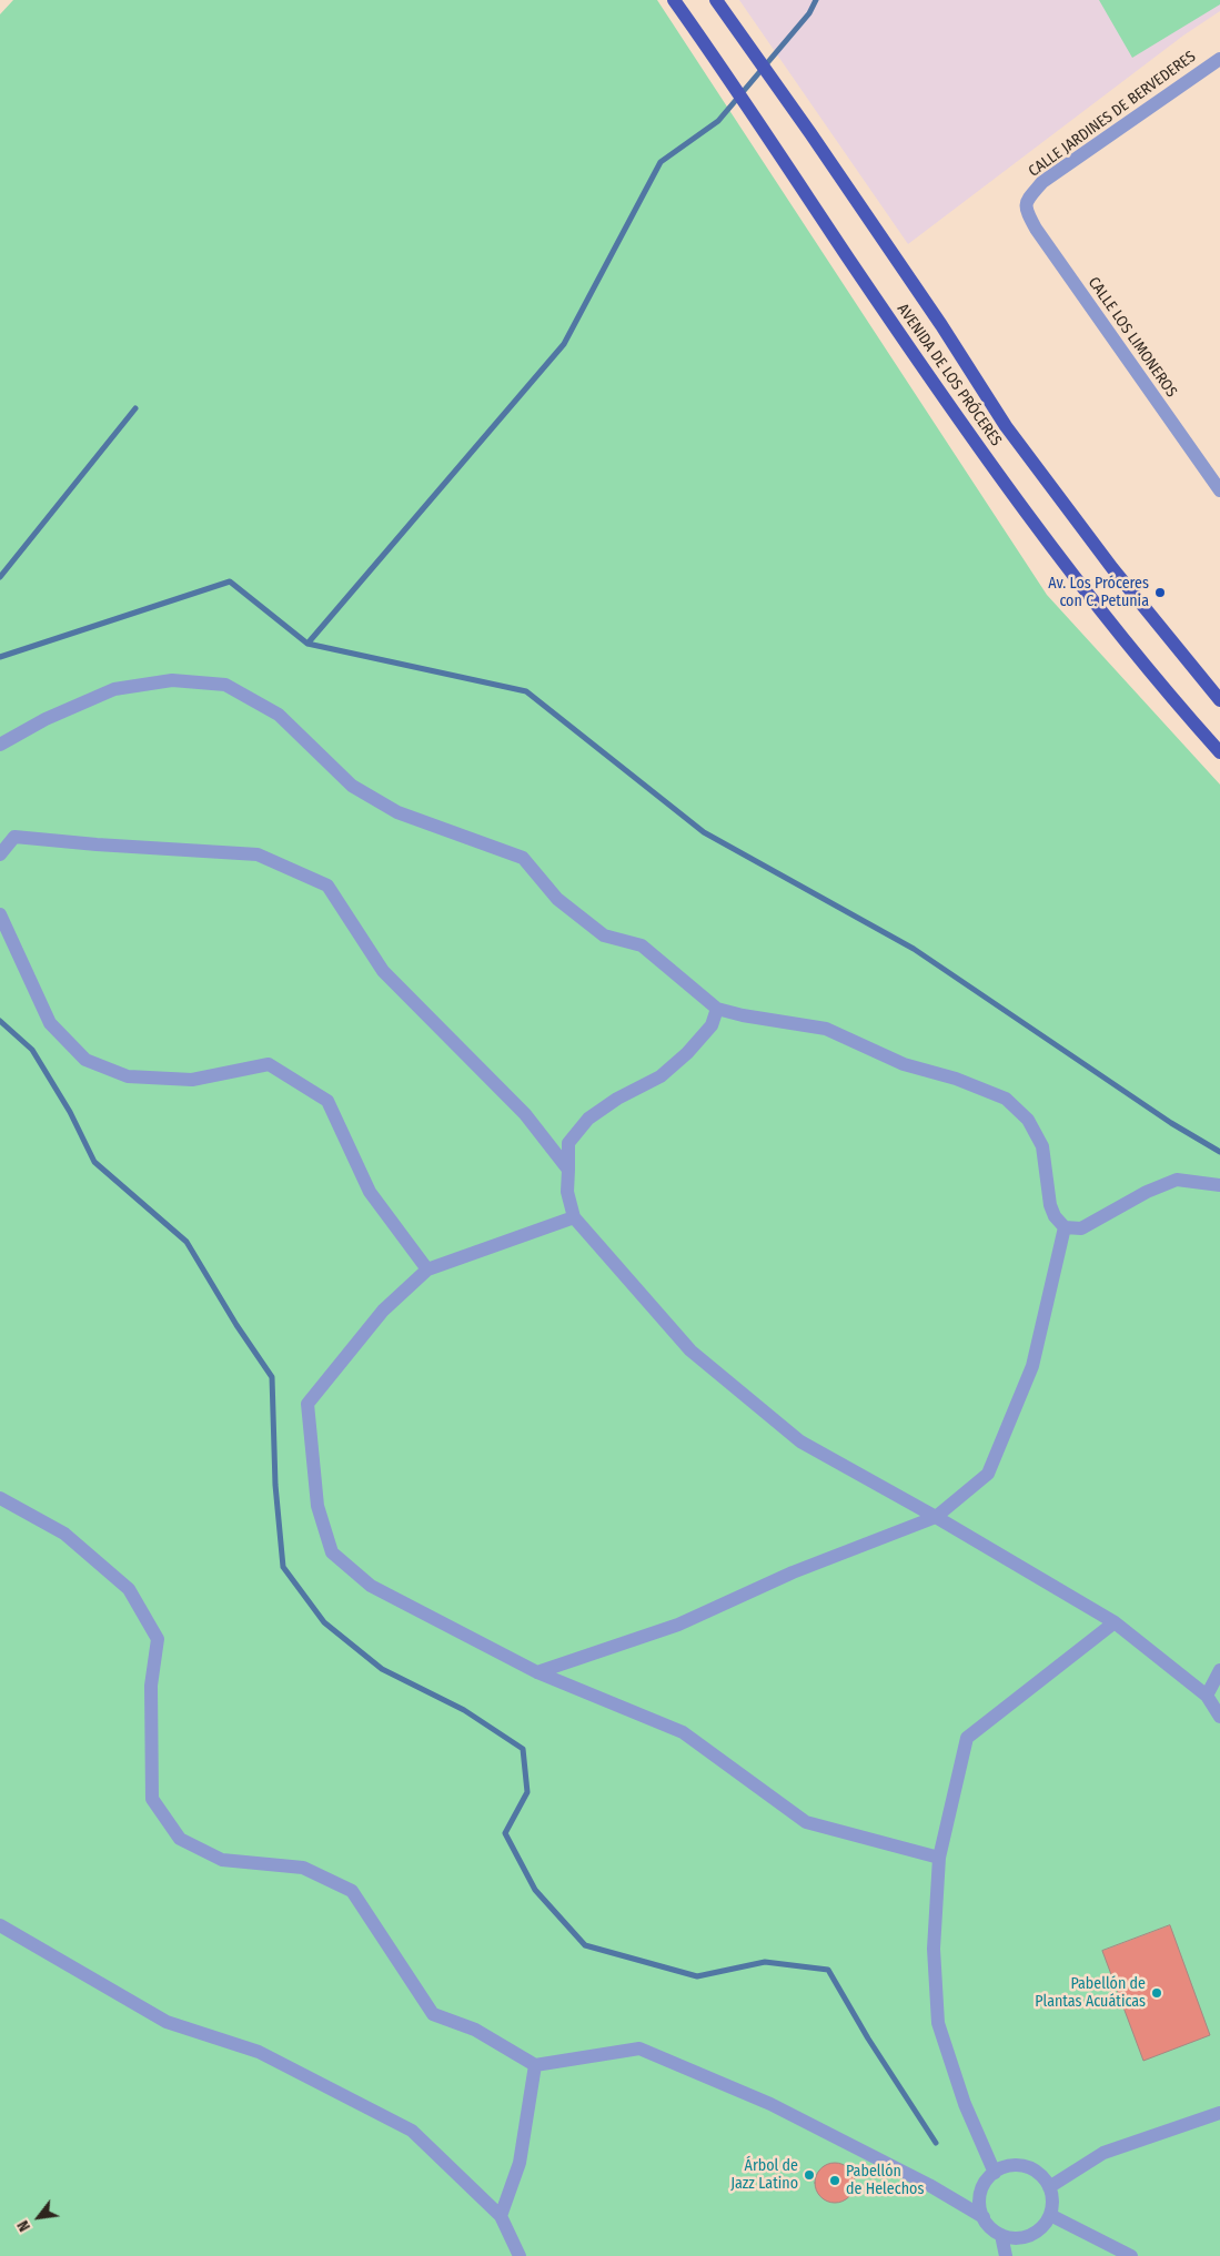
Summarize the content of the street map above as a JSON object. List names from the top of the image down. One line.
{"streets":{"main road":["AVENIDA DE LOS PRÓCERES"],"street":["CALLE JARDINES DE BERVEDERES","CALLE LOS LIMONEROS"]},"crossings":[["CALLE JARDINES DE BERVEDERES","CALLE LOS LIMONEROS"]],"places":["Av. Los Próceres con C. Petunia","Pabellón de Plantas Acuáticas","Árbol de Jazz Latino","Pabellón de Helechos"],"north":"bottom left"}
